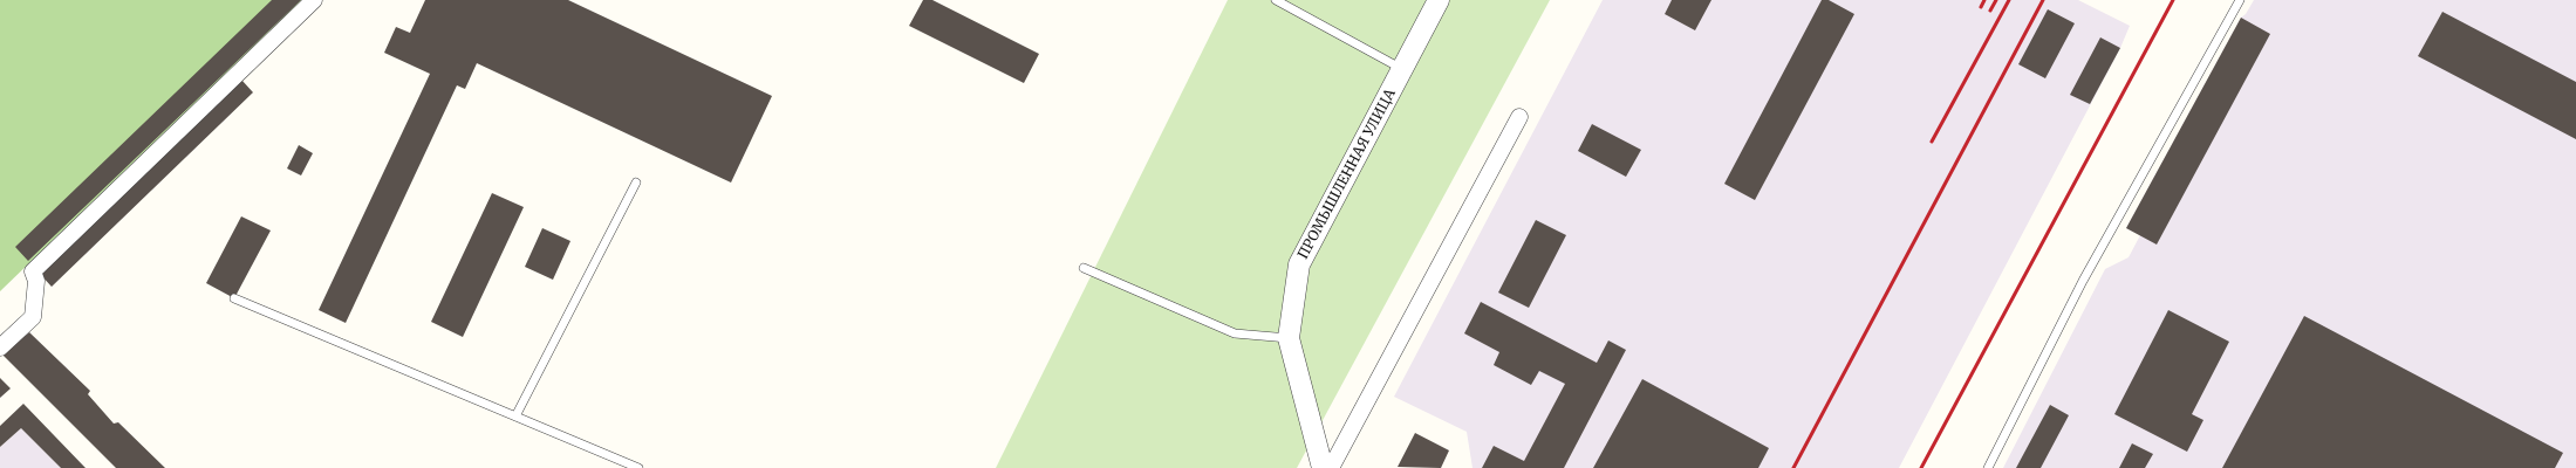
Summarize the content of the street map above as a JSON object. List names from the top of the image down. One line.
{"streets":{"street":["ПРОМЫШЛЕННАЯ УЛИЦА"]}}
